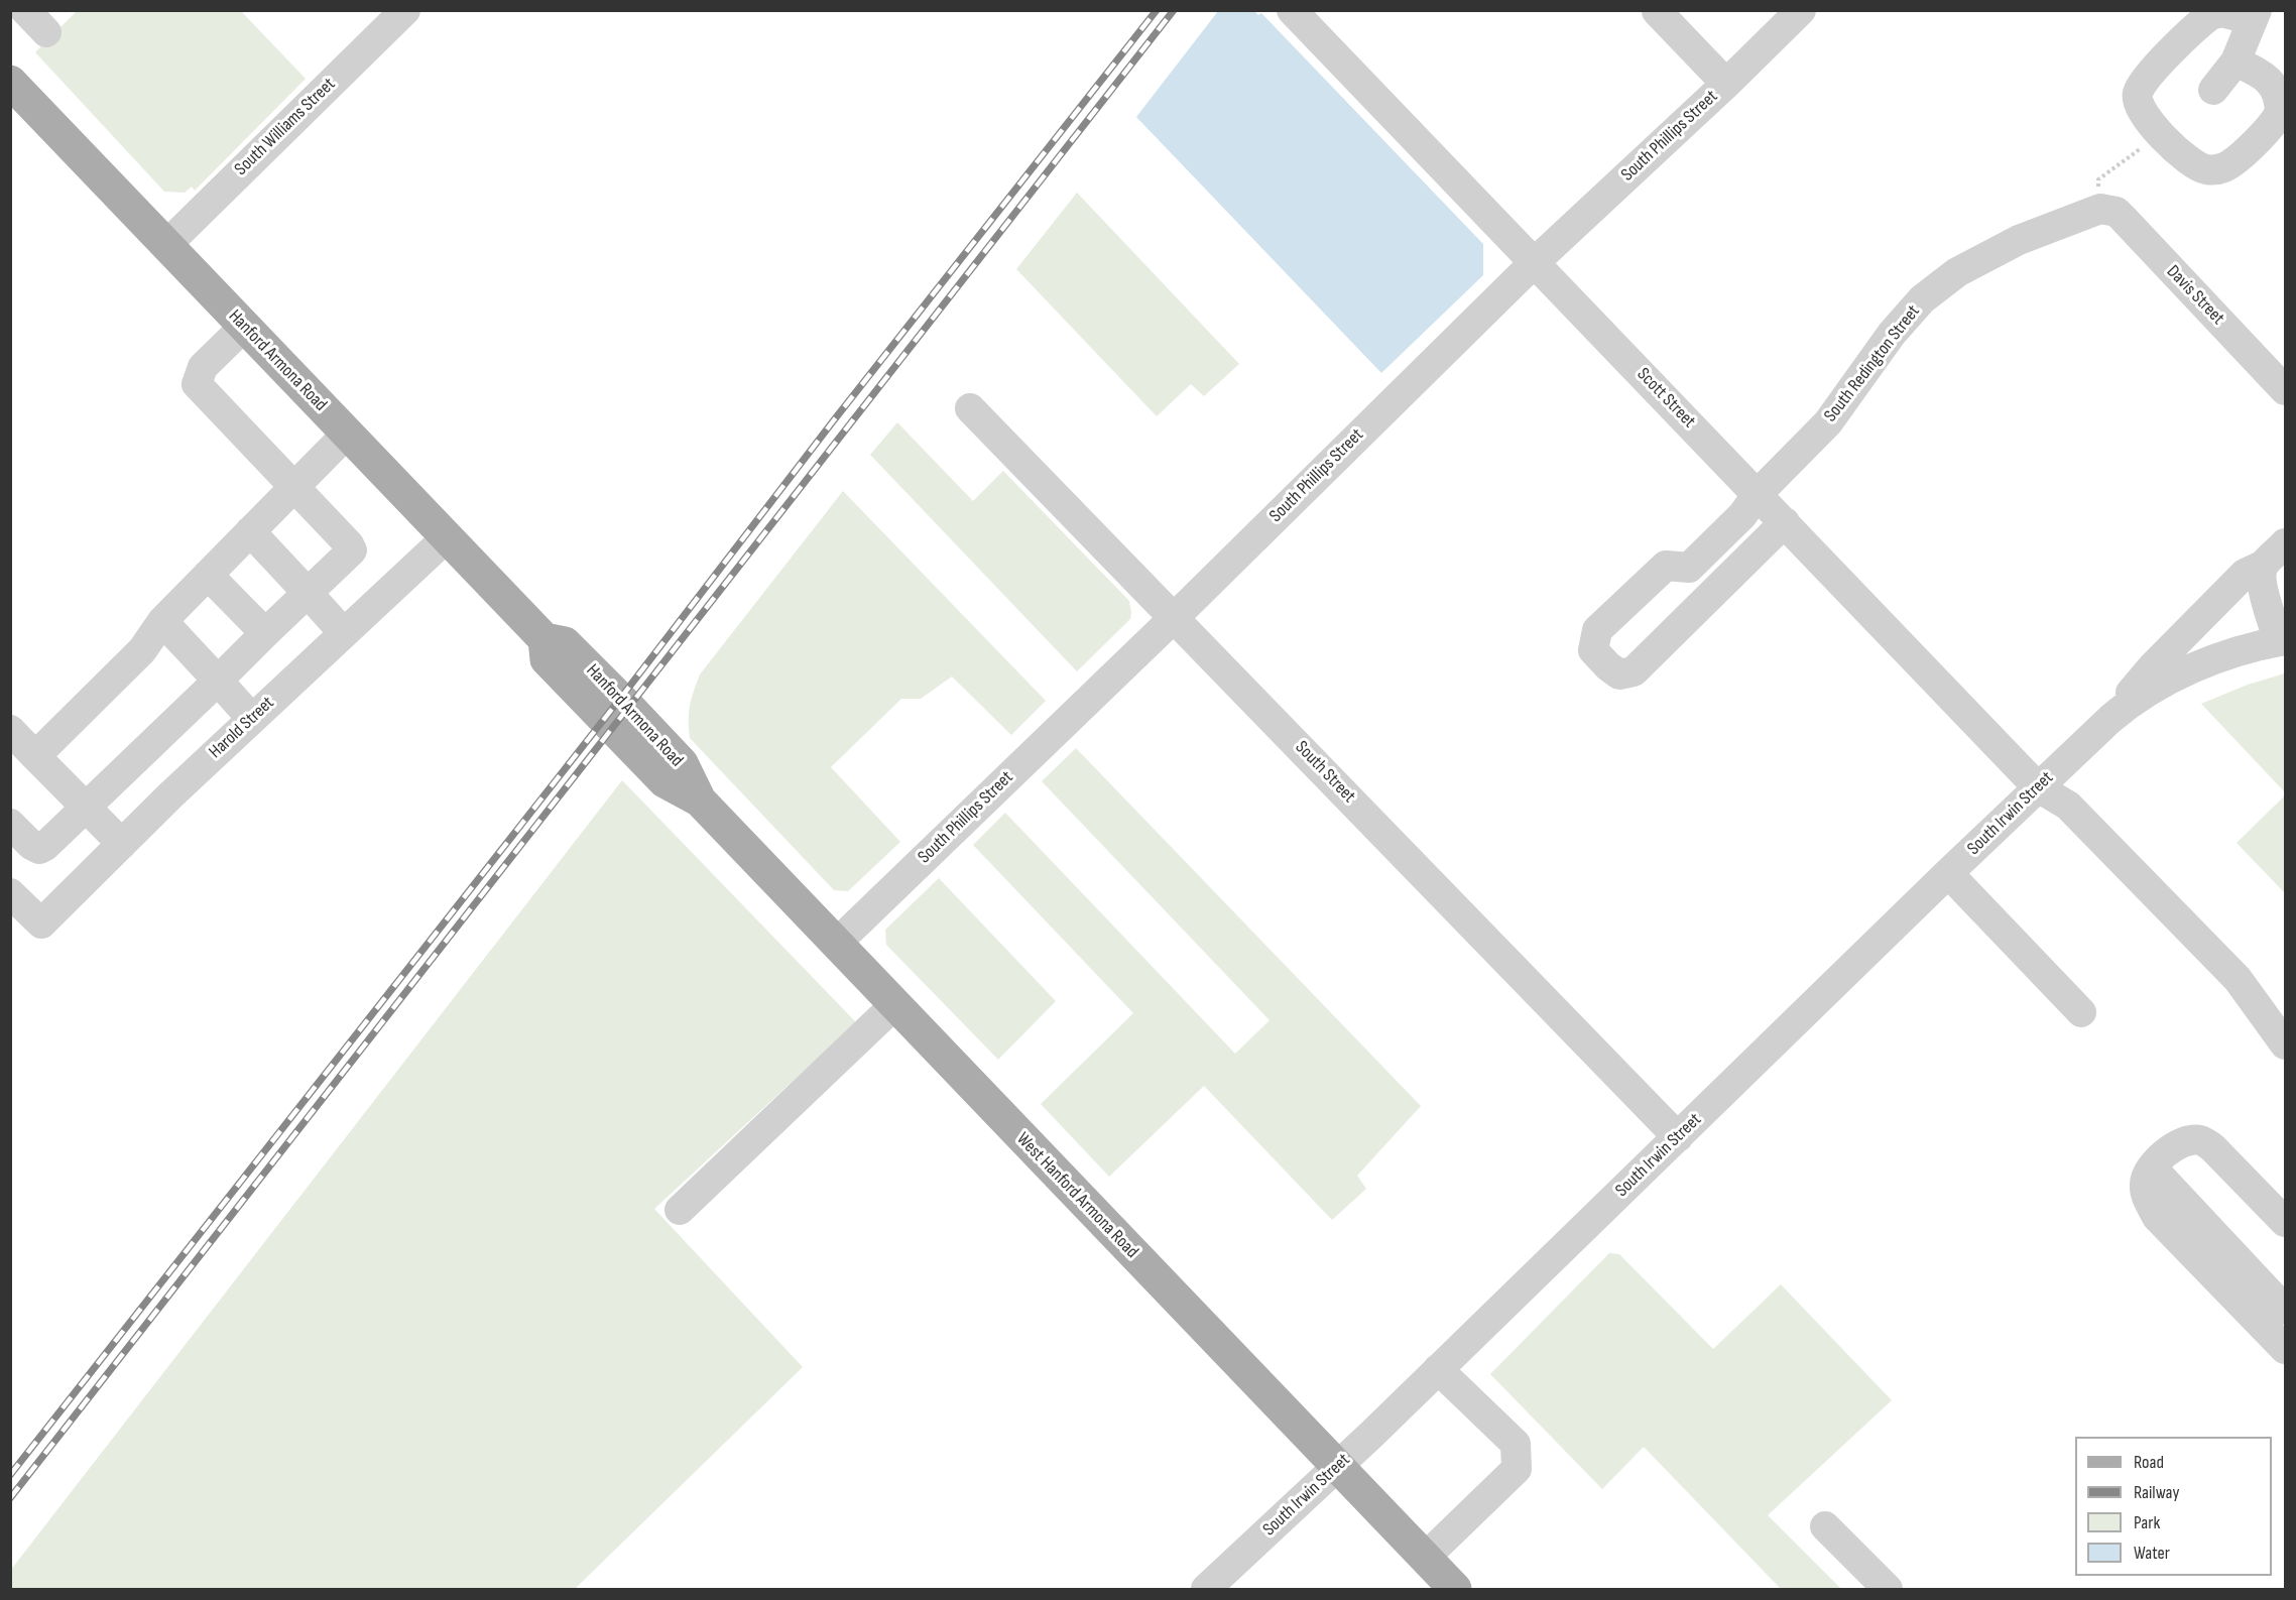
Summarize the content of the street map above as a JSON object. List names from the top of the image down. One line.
{"streets":{"main road":["Hanford Armona Road","West Hanford Armona Road"],"street":["South Williams Street","South Phillips Street","Davis Street","South Redington Street","Scott Street","Harold Street","South Street","South Irwin Street"]},"crossings":[["South Williams Street","Hanford Armona Road"],["South Phillips Street","Scott Street"],["South Phillips Street","South Street"],["South Phillips Street","West Hanford Armona Road"],["Davis Street","South Redington Street"],["Hanford Armona Road","Harold Street"],["Hanford Armona Road","West Hanford Armona Road"],["South Redington Street","Scott Street"],["Scott Street","South Irwin Street"],["South Street","South Irwin Street"],["South Irwin Street","West Hanford Armona Road"]],"legend":["Road","Railway","Park","Water"]}
